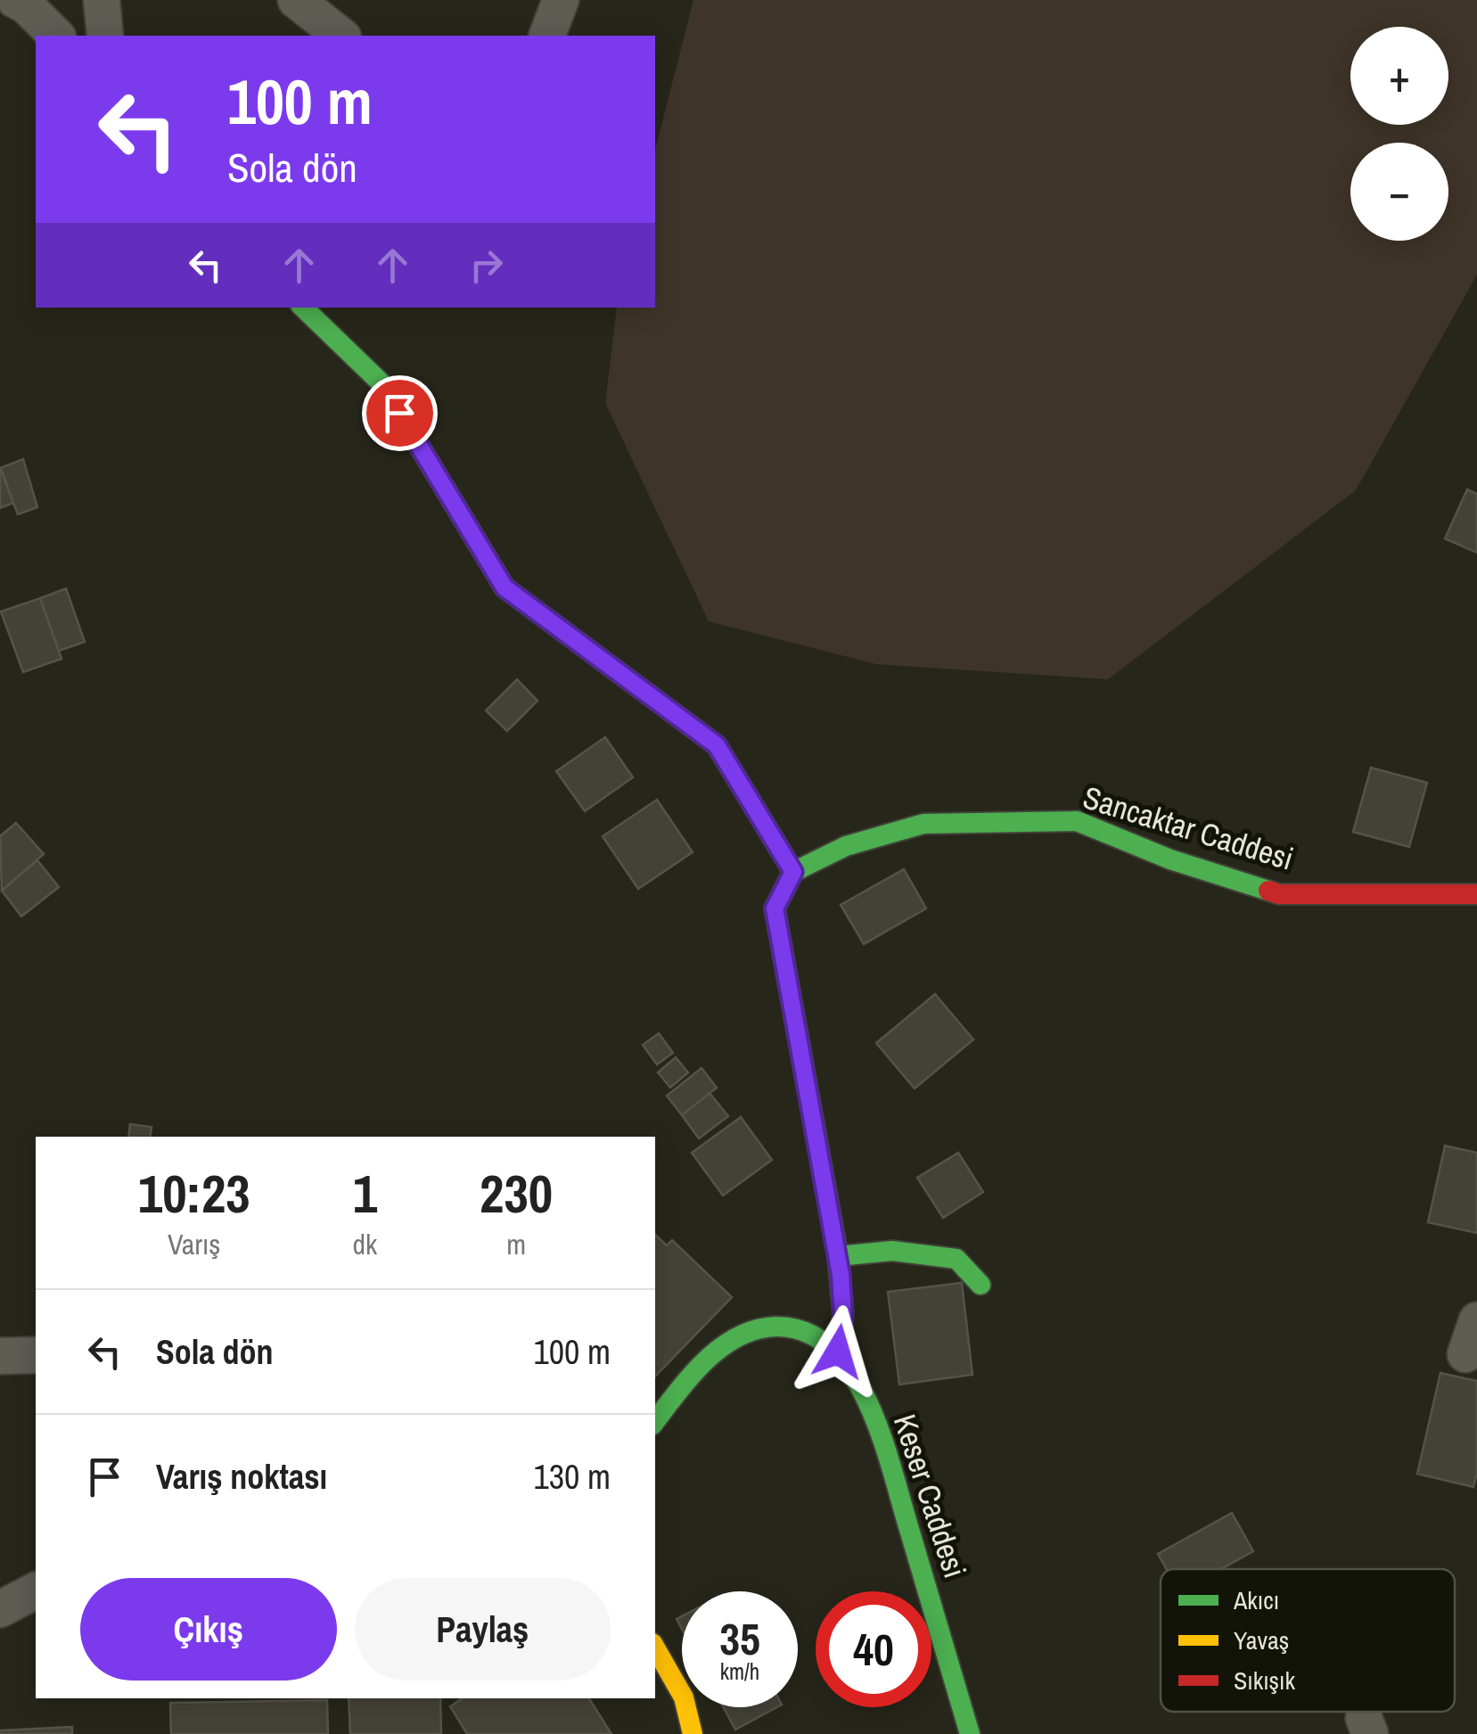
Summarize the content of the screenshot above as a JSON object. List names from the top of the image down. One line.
{"streets":{"street":["Sancaktar Caddesi","Keser Caddesi"]},"legend":["Akıcı","Yavaş","Sıkışık"],"page":{"map_buttons":["+","−"],"turn":["100 m","Sola dön"],"eta":["10:23","Varış","1","dk","230","m"],"list":[{"name":"Sola dön","value":"100 m"},{"name":"Varış noktası","value":"130 m"}],"buttons":["Çıkış","Paylaş"],"speed":"35 km/h","limit":"40"}}
